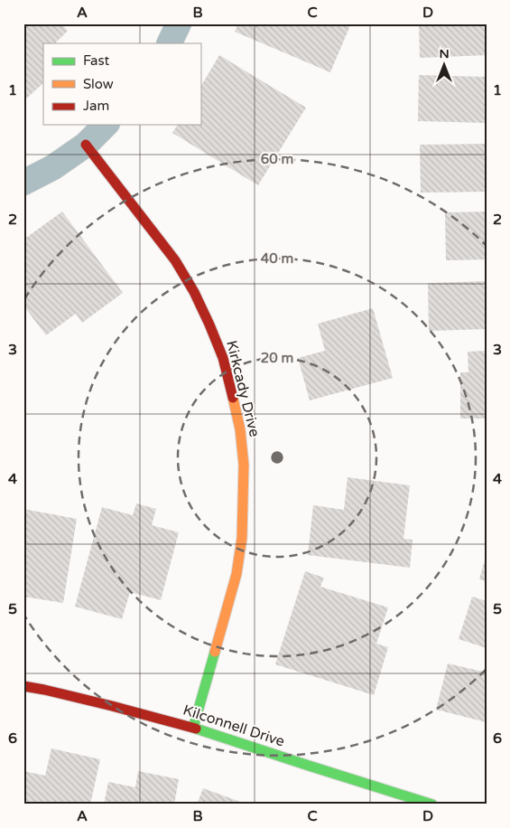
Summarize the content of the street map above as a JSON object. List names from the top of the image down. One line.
{"streets":{"street":["Kirkcady Drive","Kilconnell Drive"]},"crossings":[["Kirkcady Drive","Kilconnell Drive"]],"legend":["Fast","Slow","Jam"],"north":"top","grid":{"columns":["A","B","C","D"],"rows":["1","2","3","4","5","6"]},"rings":["60 m","40 m","20 m"]}
